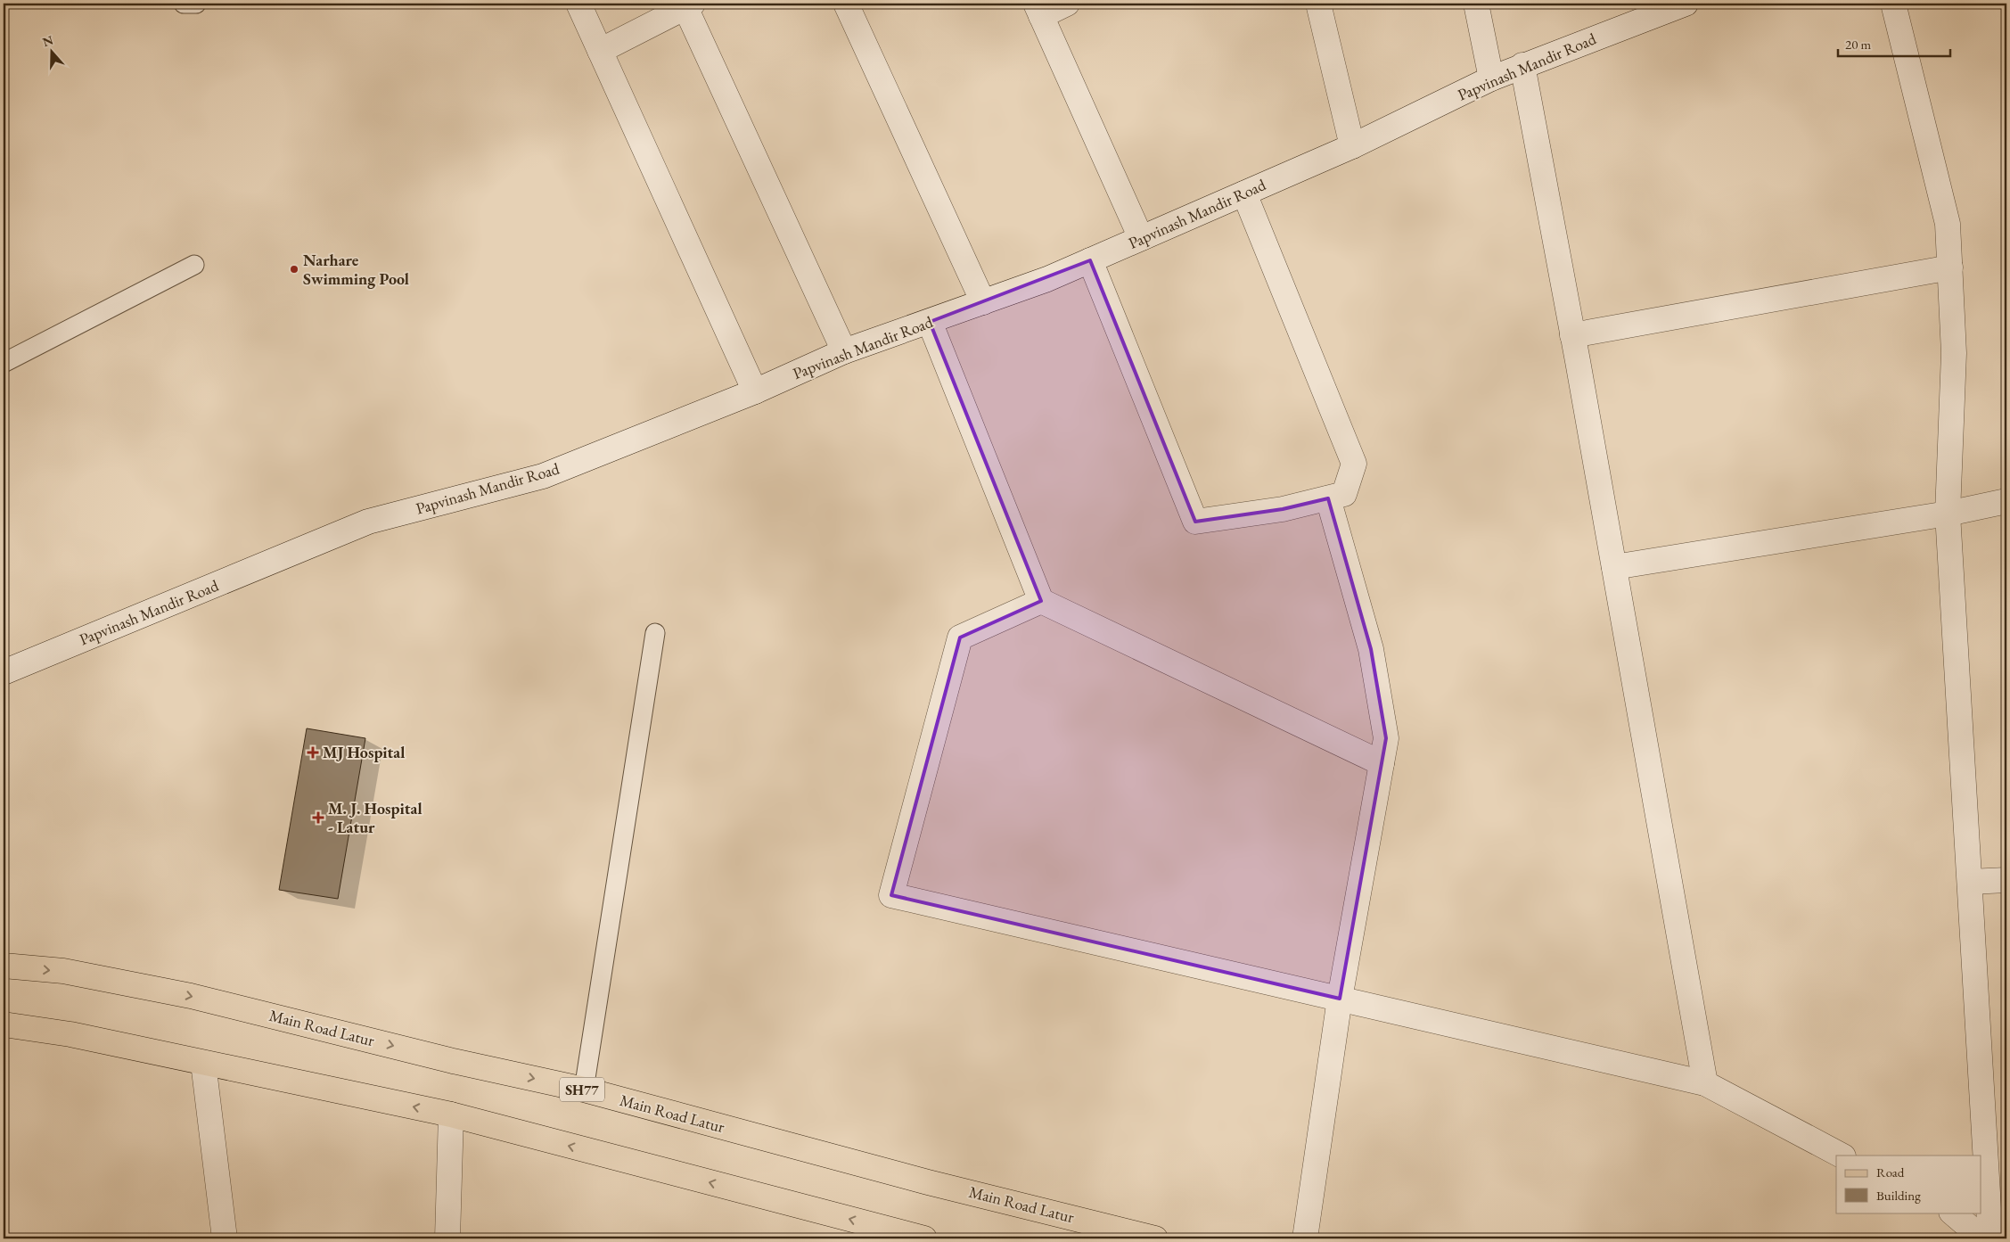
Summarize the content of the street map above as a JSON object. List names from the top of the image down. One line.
{"streets":{"main road":["Main Road Latur","SH77"],"street":["Papvinash Mandir Road"]},"places":{"other":["Narhare Swimming Pool"],"health":["MJ Hospital","M. J. Hospital - Latur"]},"legend":["Road","Building"],"scale_bar":"20 m","north":"top"}
